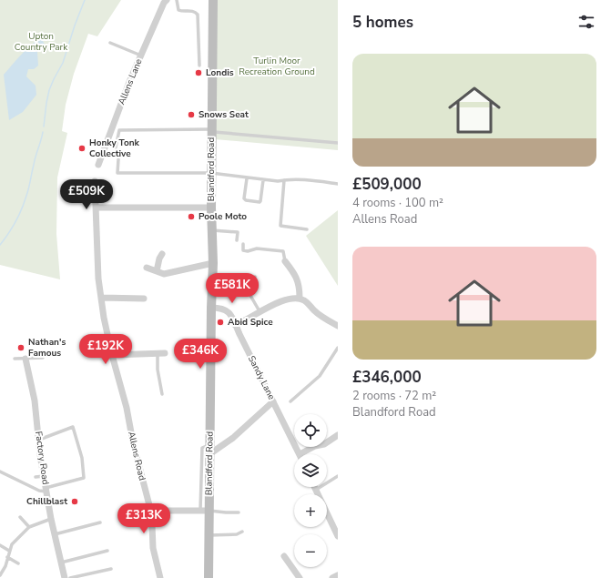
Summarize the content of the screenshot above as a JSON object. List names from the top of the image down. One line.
{"streets":{"main road":["Blandford Road"],"street":["Allens Lane","Sandy Lane","Allens Road","Factory Road"]},"crossings":[["Blandford Road","Sandy Lane"]],"parks":["Upton Country Park","Turlin Moor Recreation Ground"],"places":["Londis","Snows Seat","Honky Tonk Collective","Poole Moto","Abid Spice","Nathan's Famous","Chillblast"],"page":{"heading":"5 homes","list":[{"name":"£509,000","note":"4 rooms · 100 m² · Allens Road"},{"name":"£346,000","note":"2 rooms · 72 m² · Blandford Road"}],"price":["£509K","£581K","£192K","£346K","£313K"],"map_buttons":["+","−"]}}
